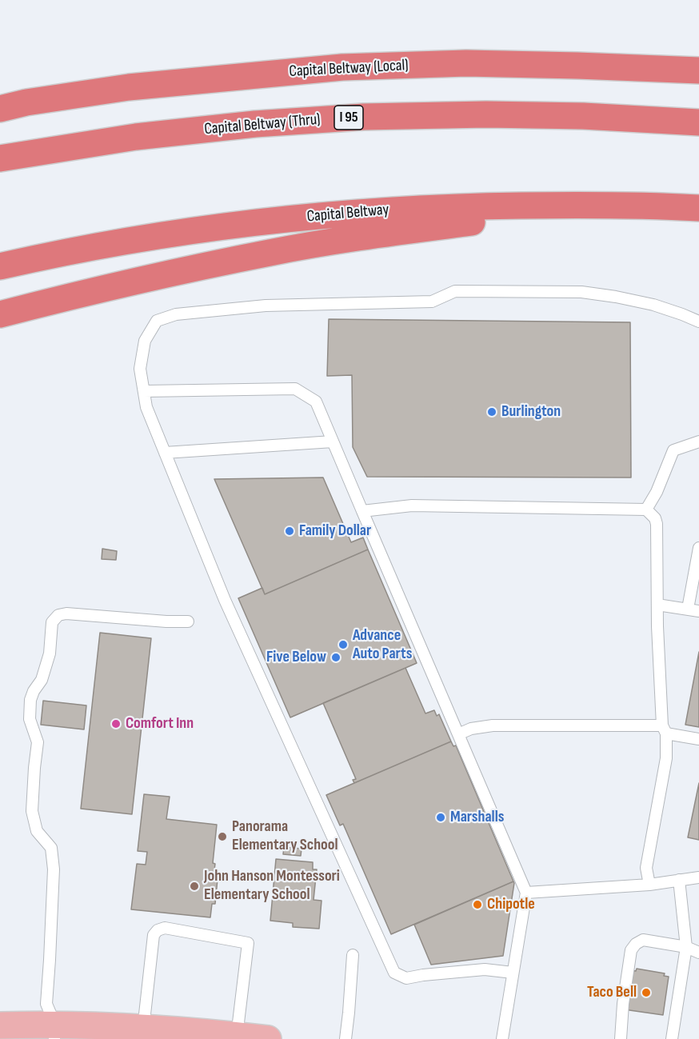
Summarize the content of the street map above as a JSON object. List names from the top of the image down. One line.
{"streets":{"highway":["Capital Beltway (Local)","I 95","Capital Beltway (Thru)","Capital Beltway"]},"places":["Burlington","Family Dollar","Advance Auto Parts","Five Below","Comfort Inn","Marshalls","Panorama Elementary School","John Hanson Montessori Elementary School","Chipotle","Taco Bell"]}
